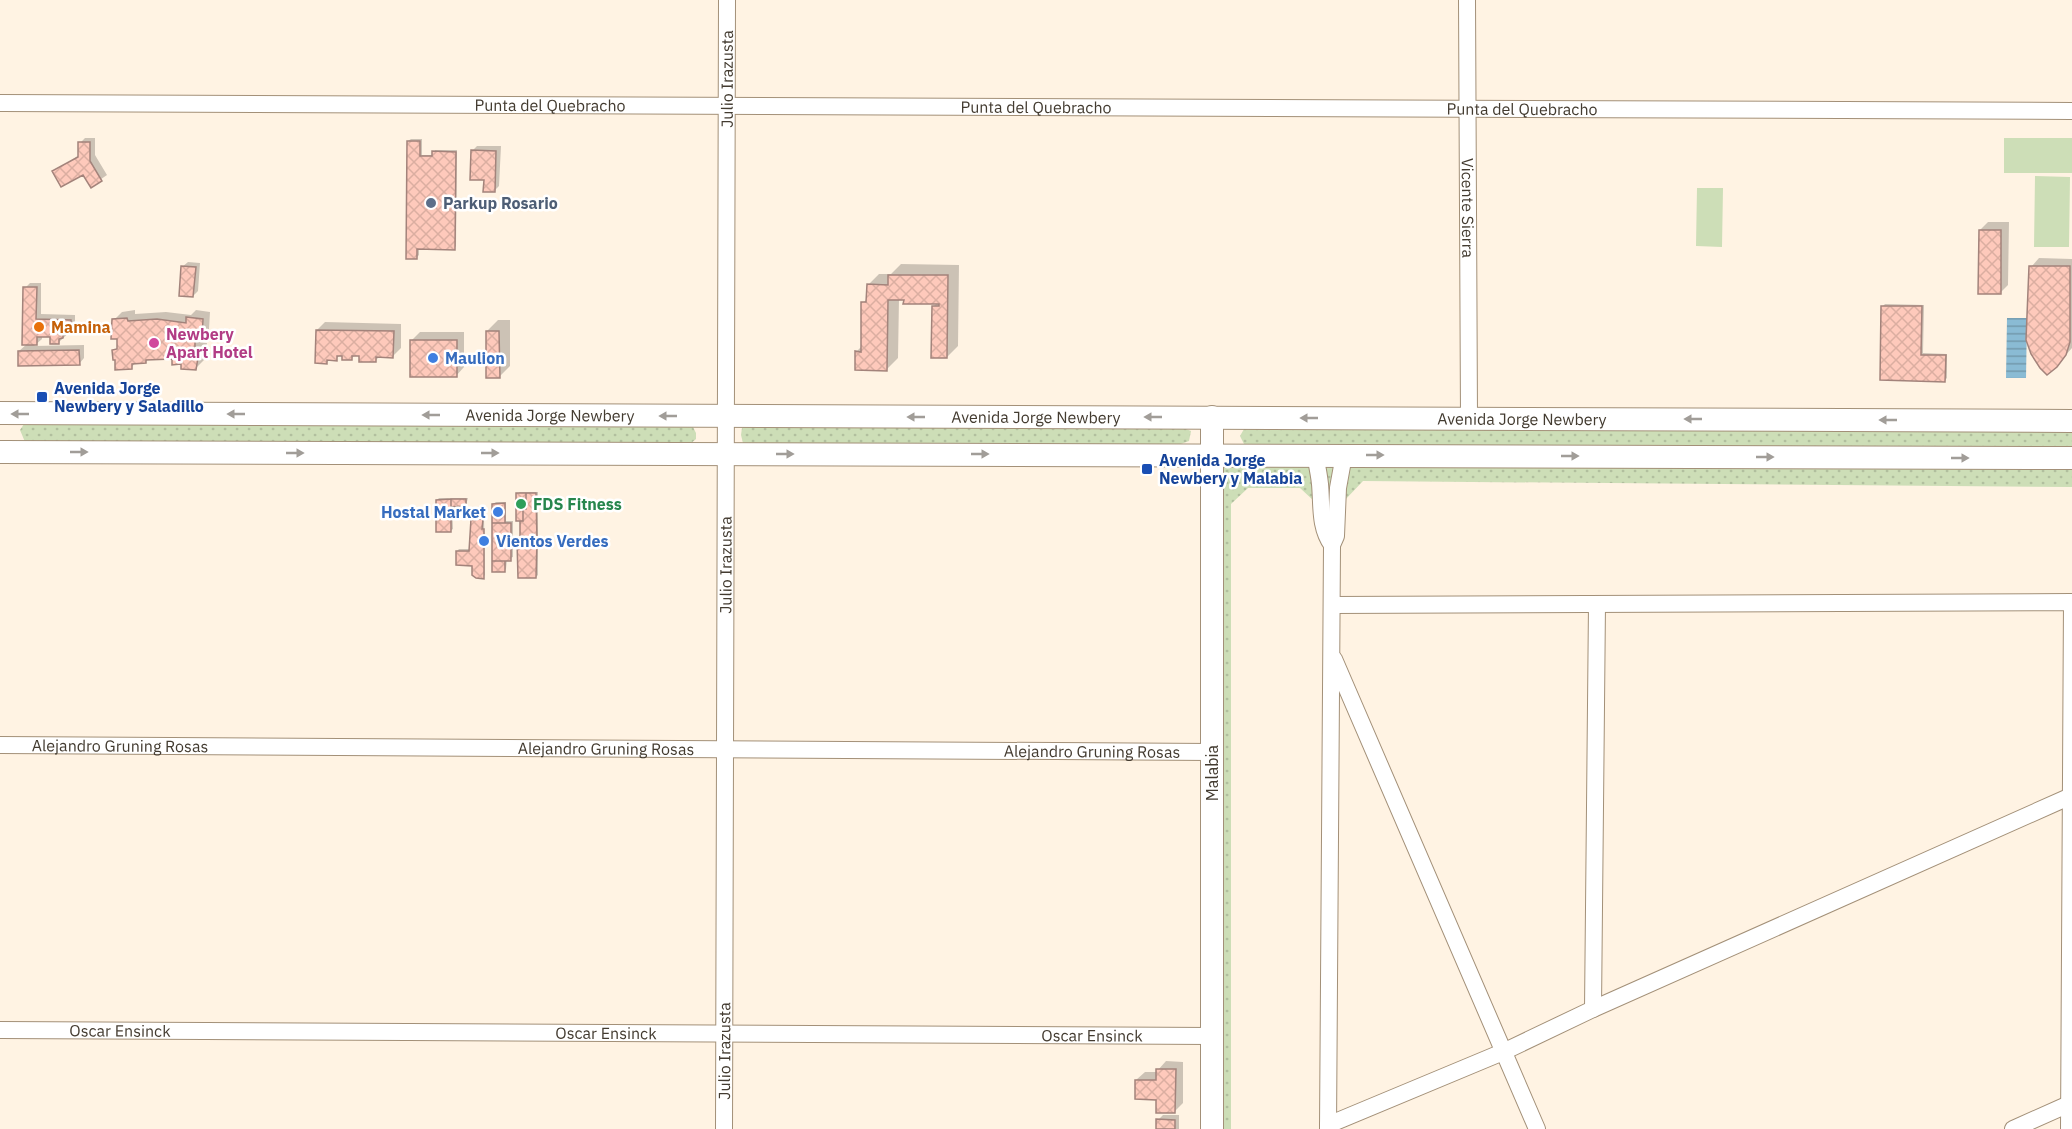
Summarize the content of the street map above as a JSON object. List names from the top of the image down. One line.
{"streets":{"main road":["Avenida Jorge Newbery","Malabia"],"street":["Julio Irazusta","Punta del Quebracho","Vicente Sierra","Alejandro Gruning Rosas","Oscar Ensinck"]},"crossings":[["Julio Irazusta","Punta del Quebracho"],["Julio Irazusta","Avenida Jorge Newbery"],["Julio Irazusta","Alejandro Gruning Rosas"],["Julio Irazusta","Oscar Ensinck"],["Punta del Quebracho","Vicente Sierra"],["Vicente Sierra","Avenida Jorge Newbery"],["Avenida Jorge Newbery","Malabia"],["Alejandro Gruning Rosas","Malabia"],["Malabia","Oscar Ensinck"]],"places":{"other":["Parkup Rosario","Mamina","Newbery Apart Hotel","Maulion","FDS Fitness","Hostal Market","Vientos Verdes"],"transit":["Avenida Jorge Newbery y Saladillo","Avenida Jorge Newbery y Malabia"]}}
